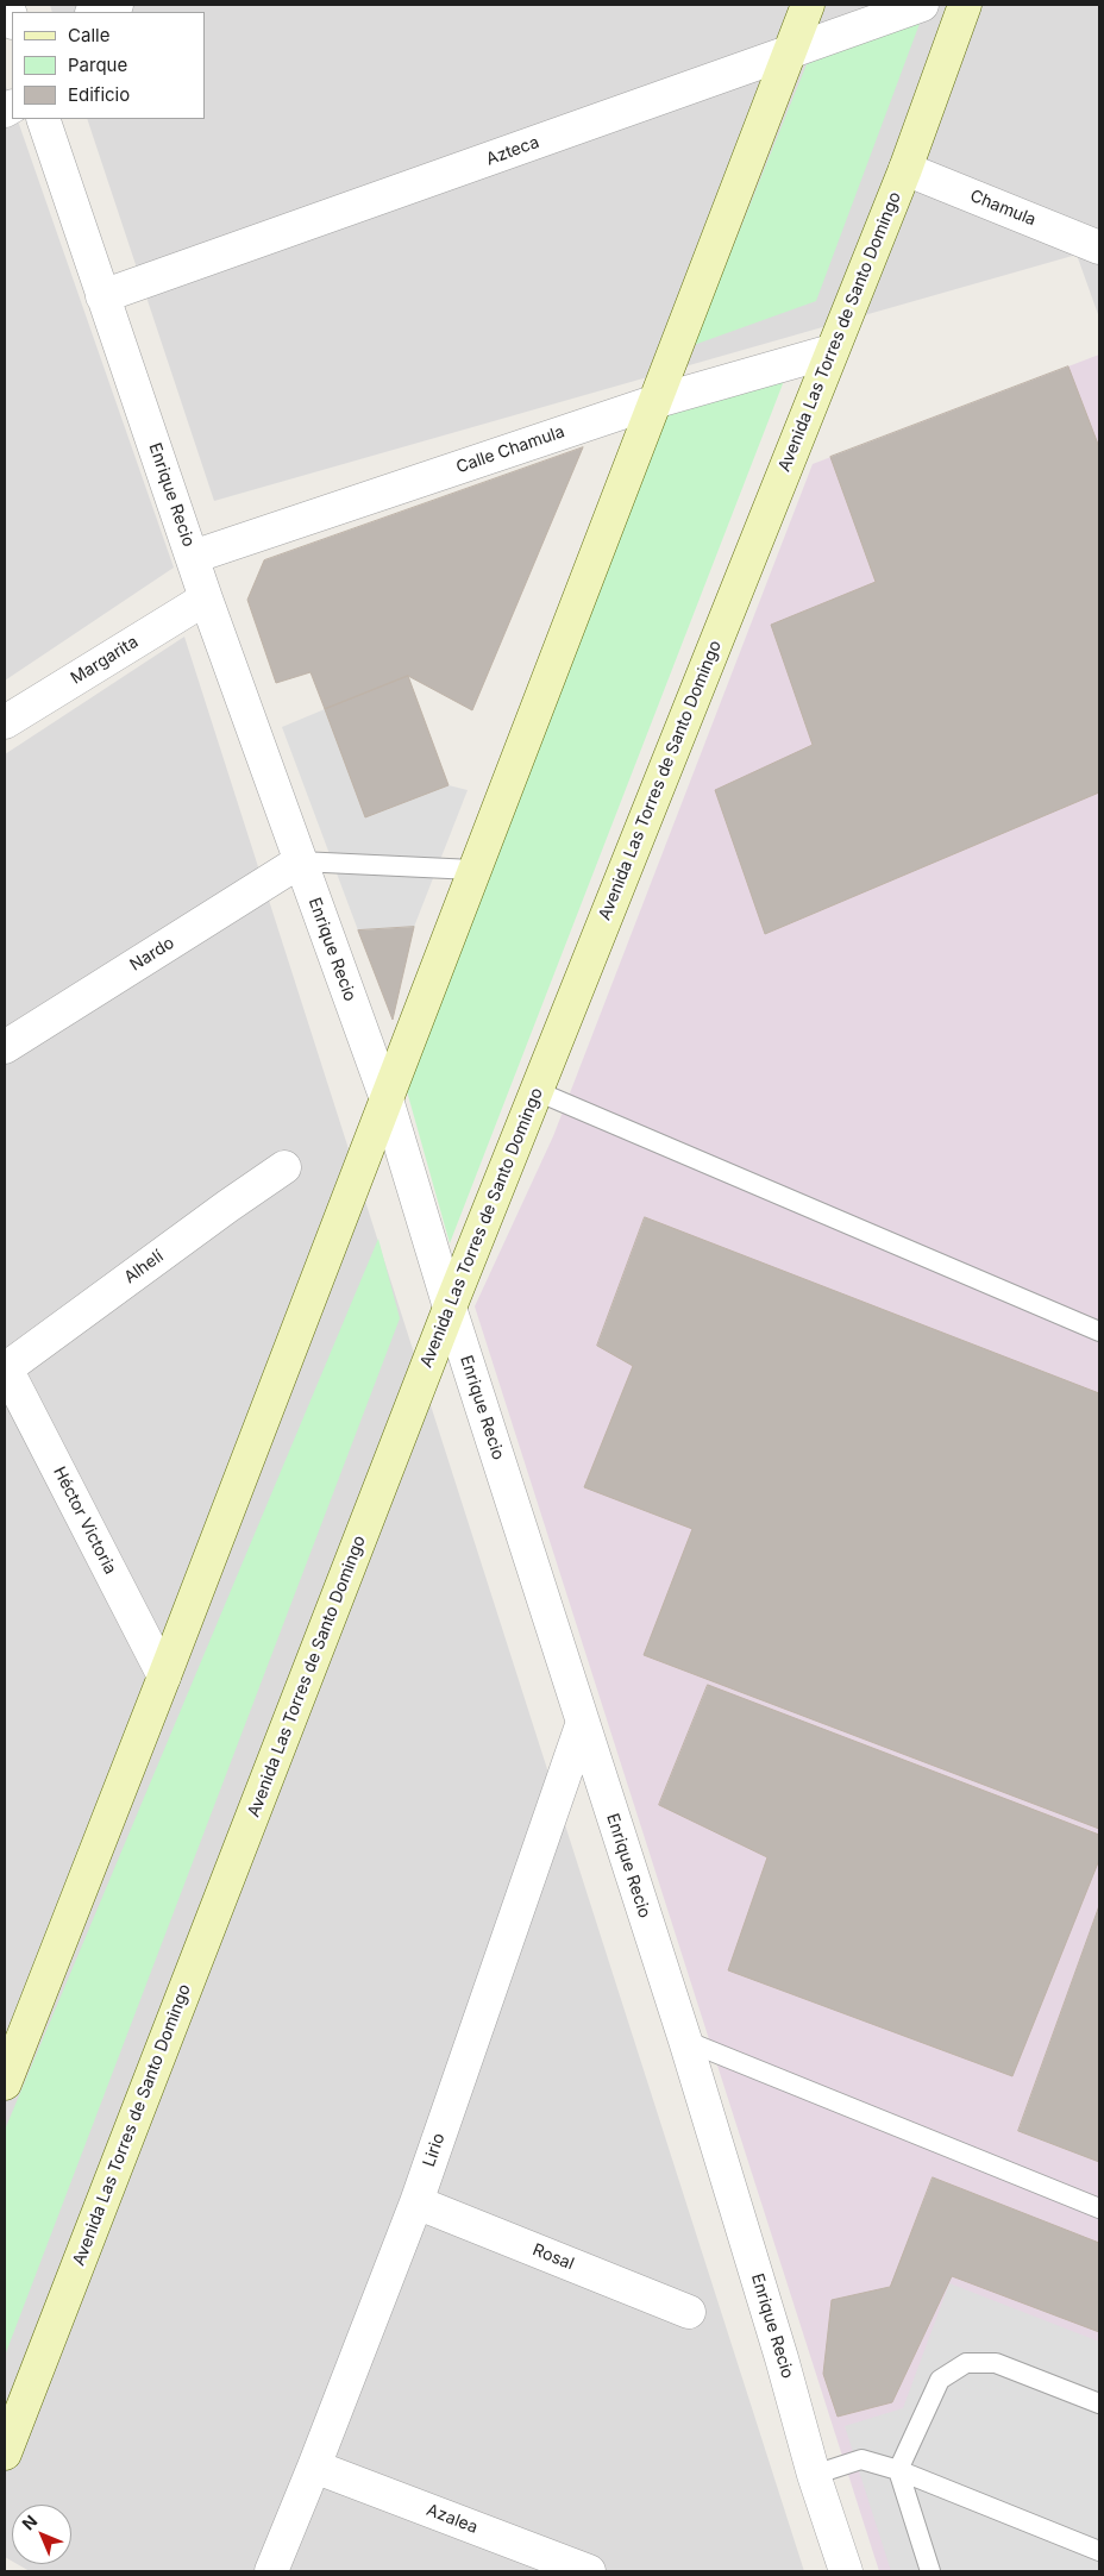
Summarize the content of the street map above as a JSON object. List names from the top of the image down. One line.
{"streets":{"street":["Azteca","Chamula","Avenida Las Torres de Santo Domingo","Calle Chamula","Enrique Recio","Margarita","Nardo","Alhelí","Héctor Victoria","Lirio","Rosal","Azalea"]},"crossings":[["Azteca","Enrique Recio"],["Chamula","Avenida Las Torres de Santo Domingo"],["Avenida Las Torres de Santo Domingo","Calle Chamula"],["Avenida Las Torres de Santo Domingo","Enrique Recio"],["Calle Chamula","Enrique Recio"],["Enrique Recio","Margarita"],["Enrique Recio","Nardo"],["Enrique Recio","Lirio"],["Alhelí","Héctor Victoria"],["Lirio","Rosal"],["Lirio","Azalea"]],"legend":["Calle","Parque","Edificio"],"north":"top left"}
